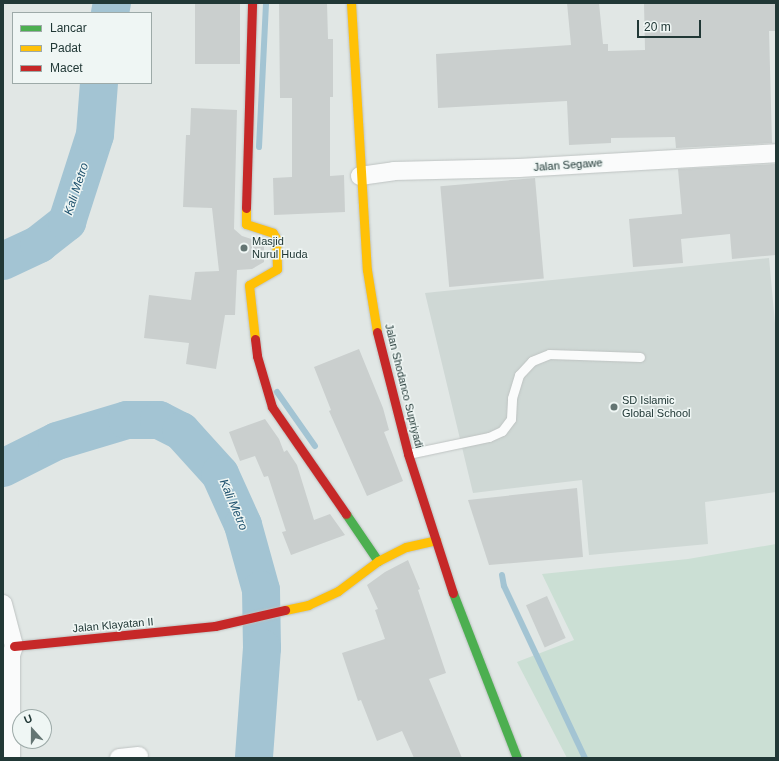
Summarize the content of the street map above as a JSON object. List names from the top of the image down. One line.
{"streets":{"street":["Jalan Segawe","Jalan Shodanco Supriyadi","Jalan Klayatan II"]},"crossings":[["Jalan Segawe","Jalan Shodanco Supriyadi"]],"water":["Kali Metro"],"places":["Masjid Nurul Huda","SD Islamic Global School"],"legend":["Lancar","Padat","Macet"],"scale_bar":"20 m","north":"top"}
